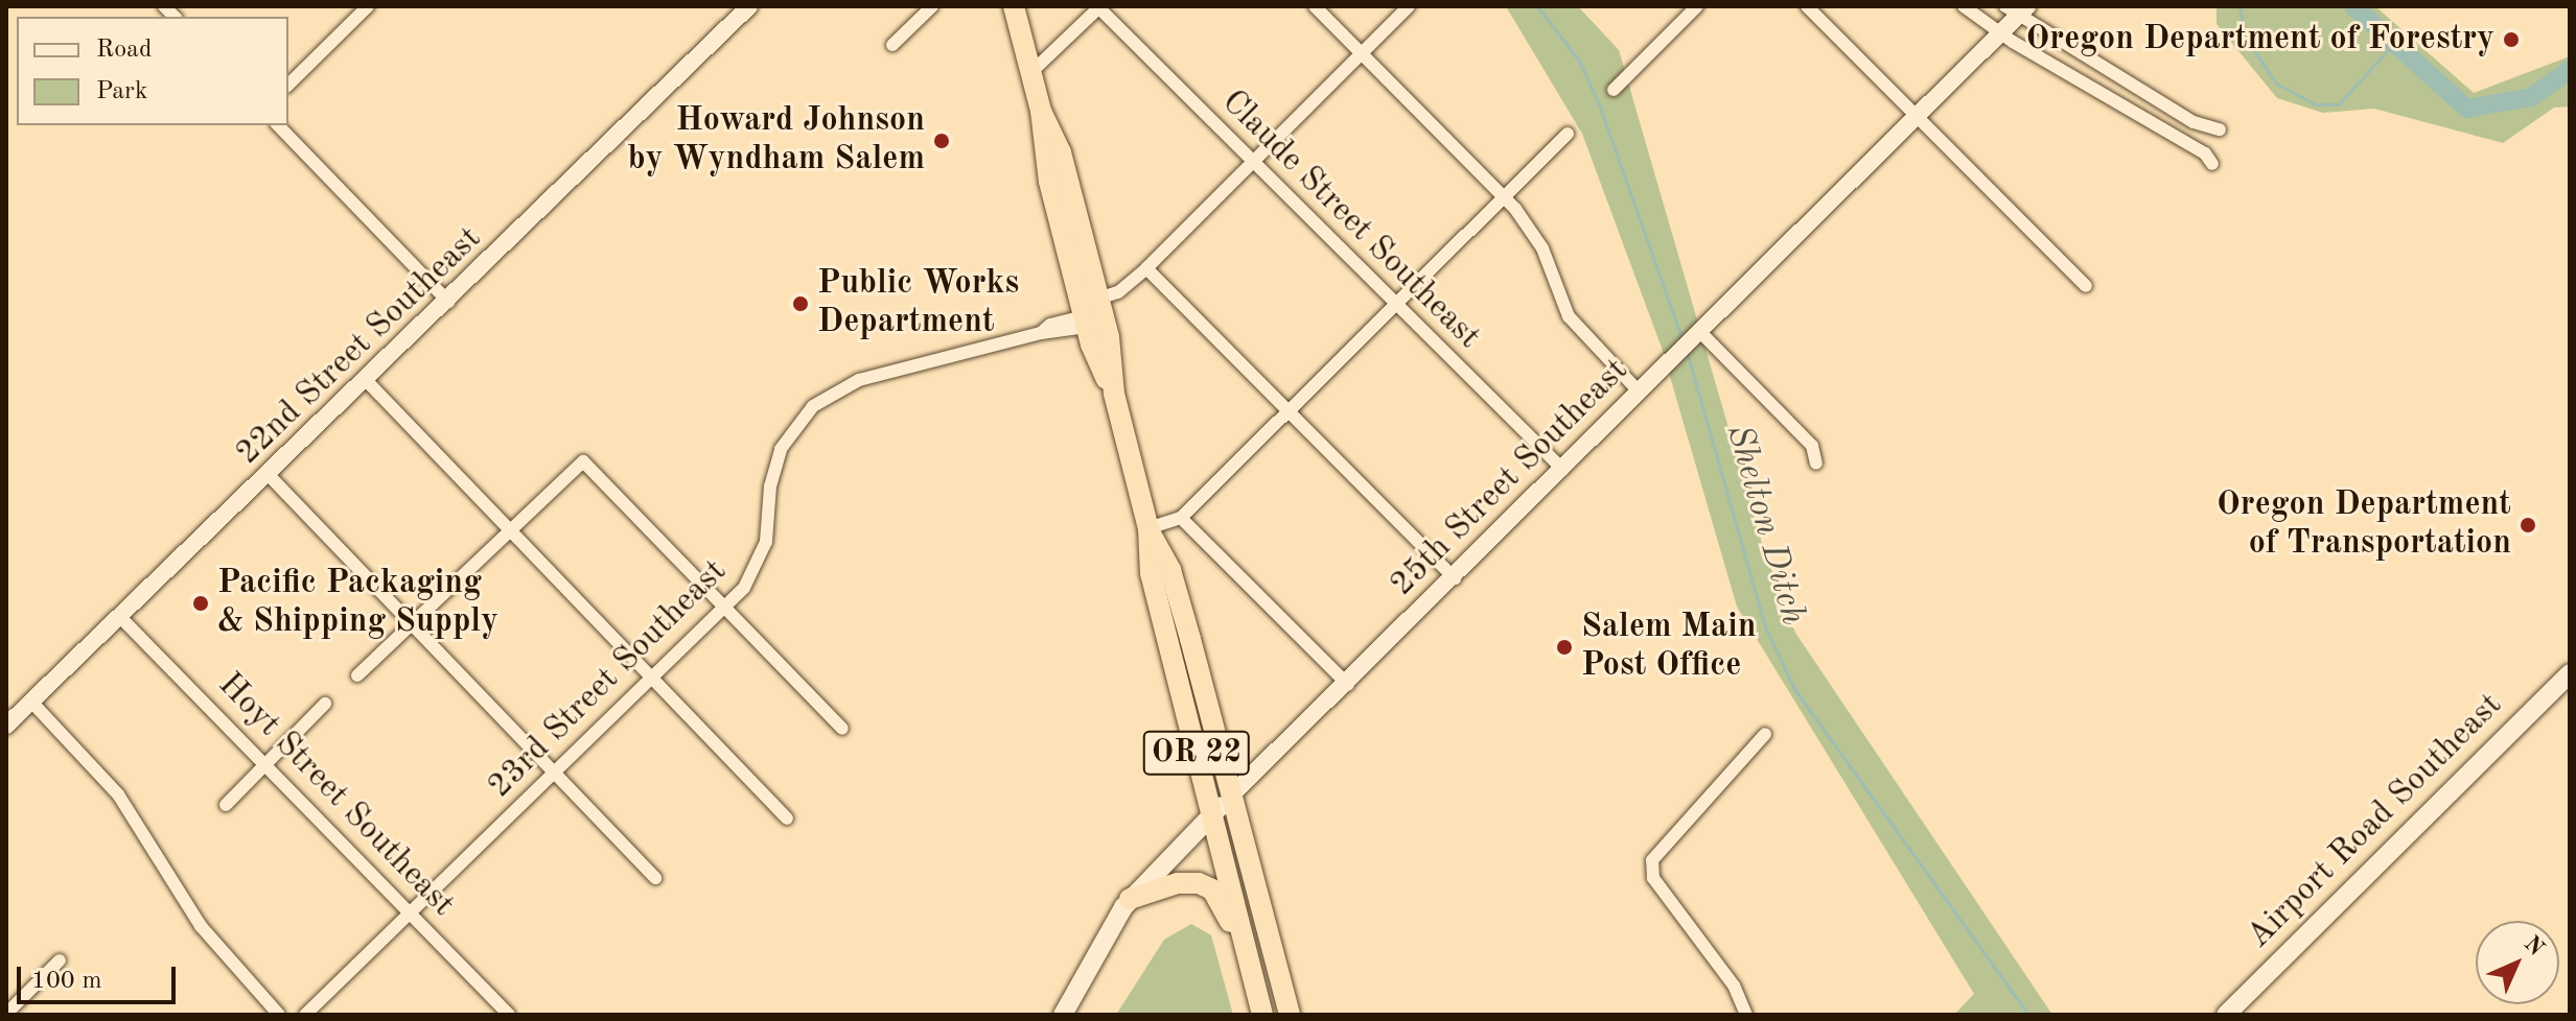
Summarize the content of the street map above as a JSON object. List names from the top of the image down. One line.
{"streets":{"highway":["OR 22"],"main road":["25th Street Southeast","Airport Road Southeast"],"street":["Claude Street Southeast","22nd Street Southeast","23rd Street Southeast","Hoyt Street Southeast"]},"crossings":[["Claude Street Southeast","25th Street Southeast"],["22nd Street Southeast","Hoyt Street Southeast"],["25th Street Southeast","OR 22"],["23rd Street Southeast","OR 22"],["23rd Street Southeast","Hoyt Street Southeast"]],"water":["Shelton Ditch"],"places":["Oregon Department of Forestry","Howard Johnson by Wyndham Salem","Public Works Department","Oregon Department of Transportation","Pacific Packaging & Shipping Supply","Salem Main Post Office"],"legend":["Road","Park"],"scale_bar":"100 m","north":"top right"}
